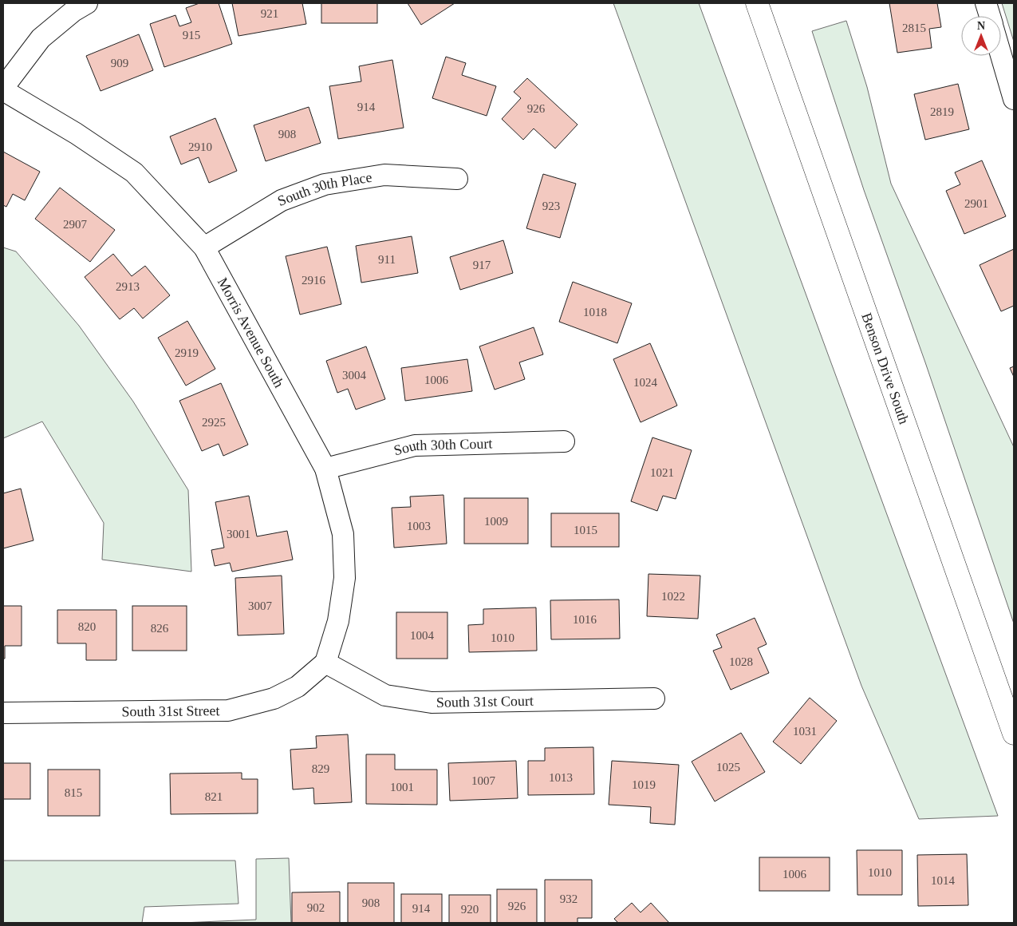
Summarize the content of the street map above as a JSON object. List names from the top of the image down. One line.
{"streets":{"main road":["Benson Drive South"],"street":["South 30th Place","Morris Avenue South","South 30th Court","South 31st Court","South 31st Street"]},"crossings":[["South 30th Place","Morris Avenue South"],["Morris Avenue South","South 30th Court"],["Morris Avenue South","South 31st Court"],["Morris Avenue South","South 31st Street"],["South 31st Court","South 31st Street"]],"house_numbers":["921","2815","915","909","914","926","2819","908","2910","2901","923","2907","911","917","2916","2913","1018","2919","3004","1006","1024","2925","1021","1009","1003","1015","3001","1022","3007","1016","820","826","1004","1010","1028","1031","1025","829","1013","1007","1019","1001","815","821","1010","1006","1014","932","908","926","902","914","920"],"north":"top"}
